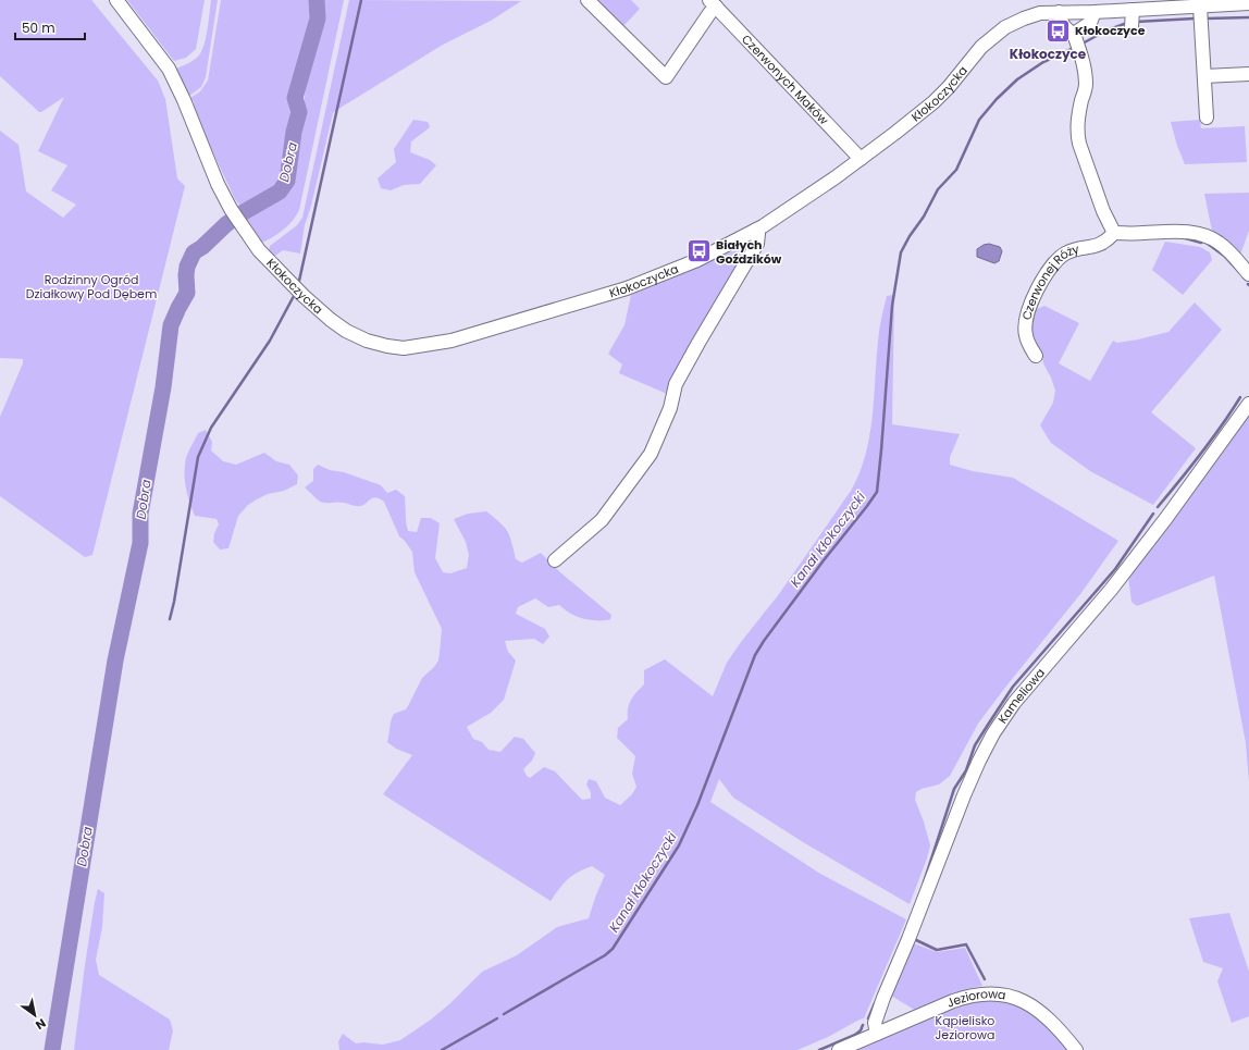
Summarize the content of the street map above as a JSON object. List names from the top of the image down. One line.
{"streets":{"street":["Czerwonych Maków","Kłokoczycka","Czerwonej Róży","Kameliowa","Jeziorowa"]},"crossings":[["Czerwonych Maków","Kłokoczycka"],["Kameliowa","Jeziorowa"]],"districts":["Kłokoczyce"],"water":["Dobra","Kanał Kłokoczycki"],"parks":["Rodzinny Ogród Działkowy Pod Dębem","Kąpielisko Jeziorowa"],"places":{"bus stop":["Kłokoczyce","Białych Goździków"]},"scale_bar":"50 m","north":"bottom right"}
